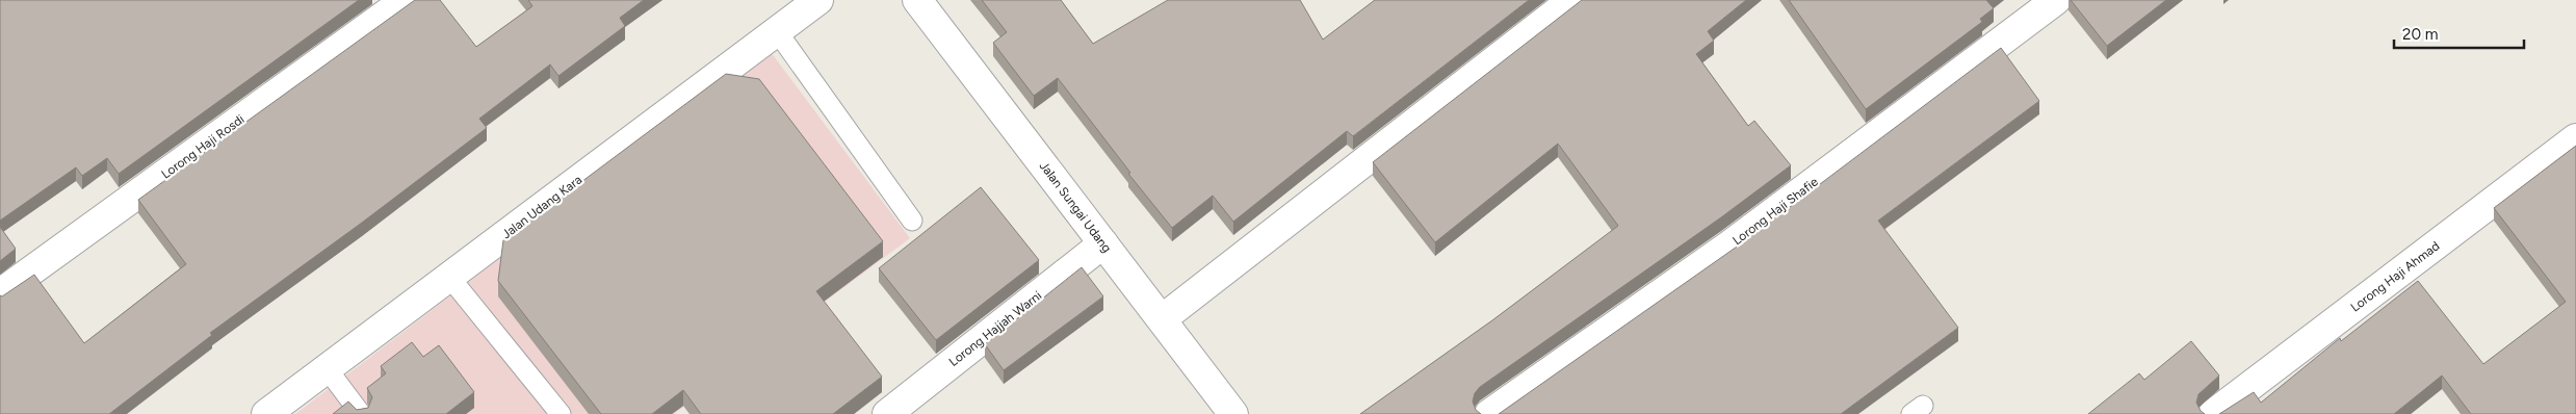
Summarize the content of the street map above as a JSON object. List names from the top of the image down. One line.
{"streets":{"street":["Lorong Haji Rosdi","Jalan Udang Kara","Jalan Sungai Udang","Lorong Haji Shafie","Lorong Haji Ahmad","Lorong Hajjah Warni"]},"crossings":[["Jalan Sungai Udang","Lorong Hajjah Warni"]],"scale_bar":"20 m"}
